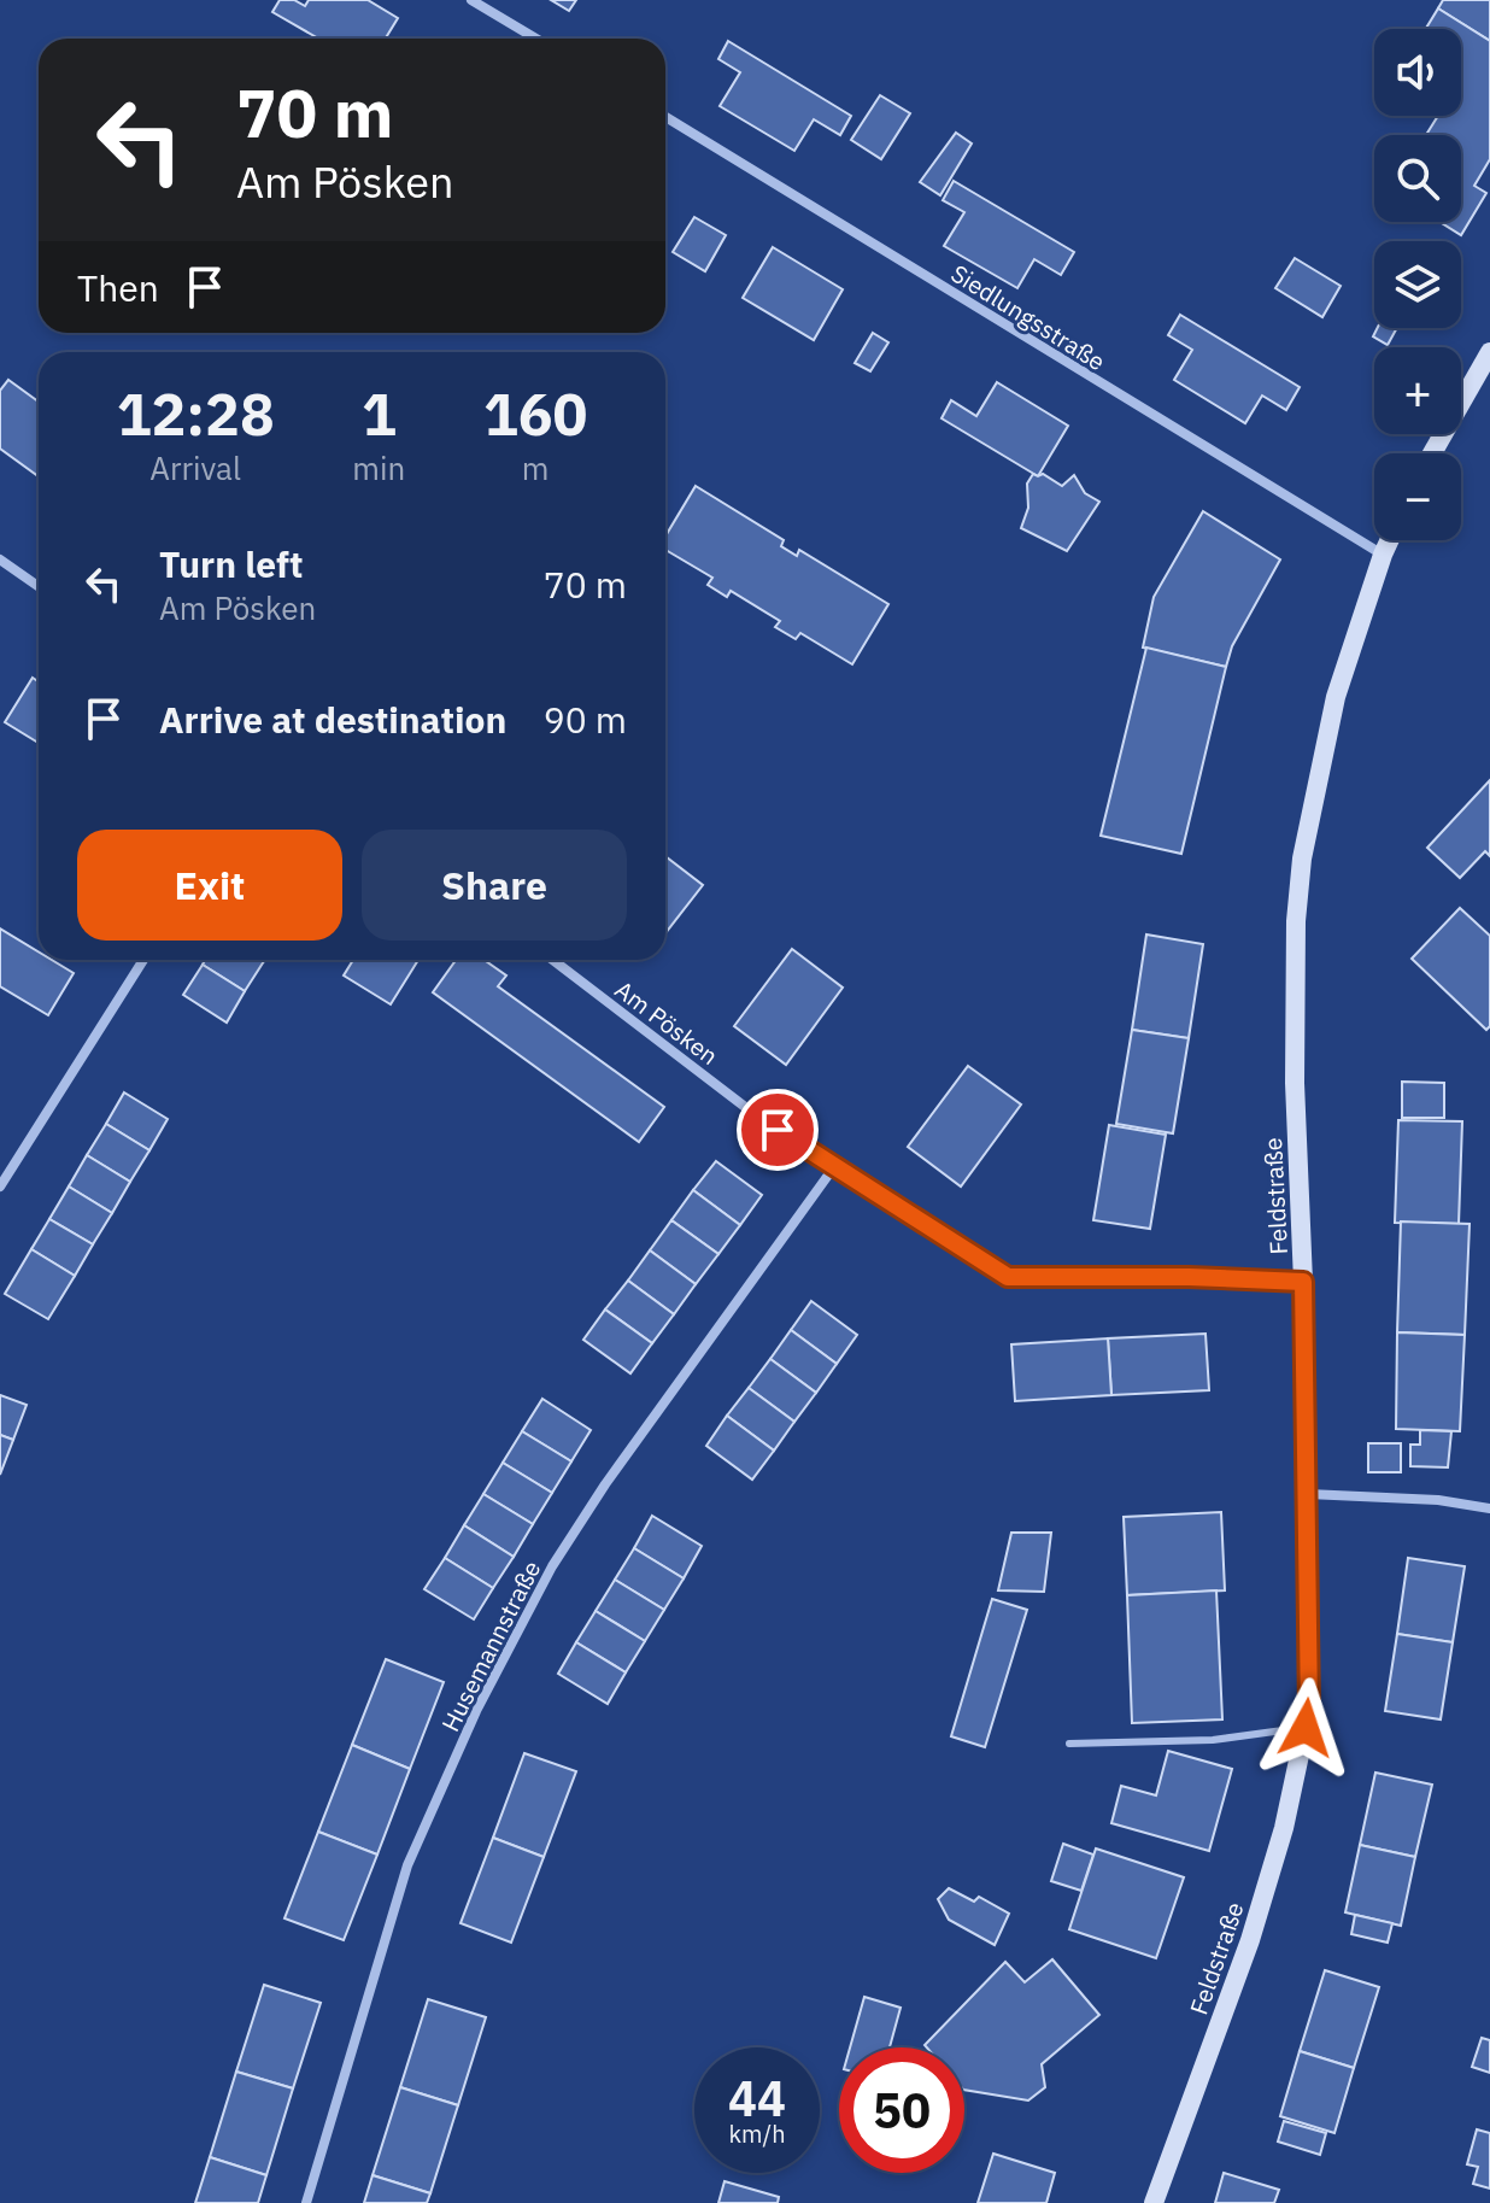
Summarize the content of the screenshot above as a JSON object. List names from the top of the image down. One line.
{"streets":{"main road":["Feldstraße"],"street":["Siedlungsstraße","Am Pösken","Husemannstraße"]},"crossings":[["Siedlungsstraße","Feldstraße"],["Am Pösken","Feldstraße"],["Am Pösken","Husemannstraße"]],"page":{"map_buttons":["+","−"],"turn":["70 m","Am Pösken"],"then":"Then","eta":["12:28","Arrival","1","min","160","m"],"list":[{"name":"Turn left","note":"Am Pösken","value":"70 m"},{"name":"Arrive at destination","value":"90 m"}],"buttons":["Exit","Share"],"speed":"44 km/h","limit":"50"}}
